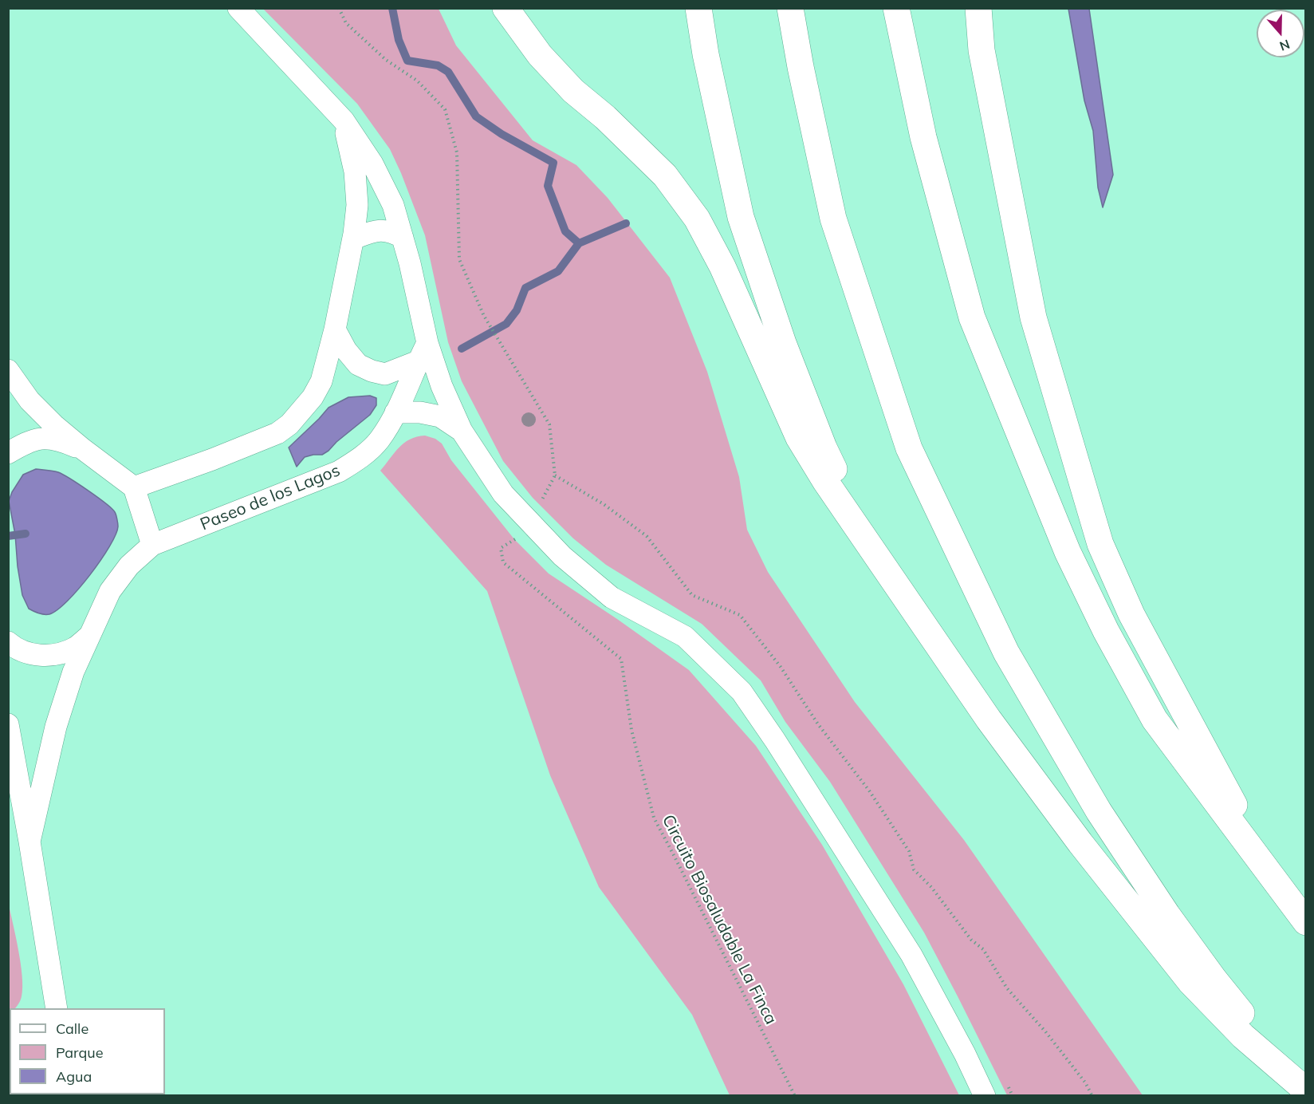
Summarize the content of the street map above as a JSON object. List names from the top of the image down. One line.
{"streets":{"street":["Paseo de los Lagos"],"path":["Circuito Biosaludable La Finca"]},"legend":["Calle","Parque","Agua"],"north":"bottom"}
